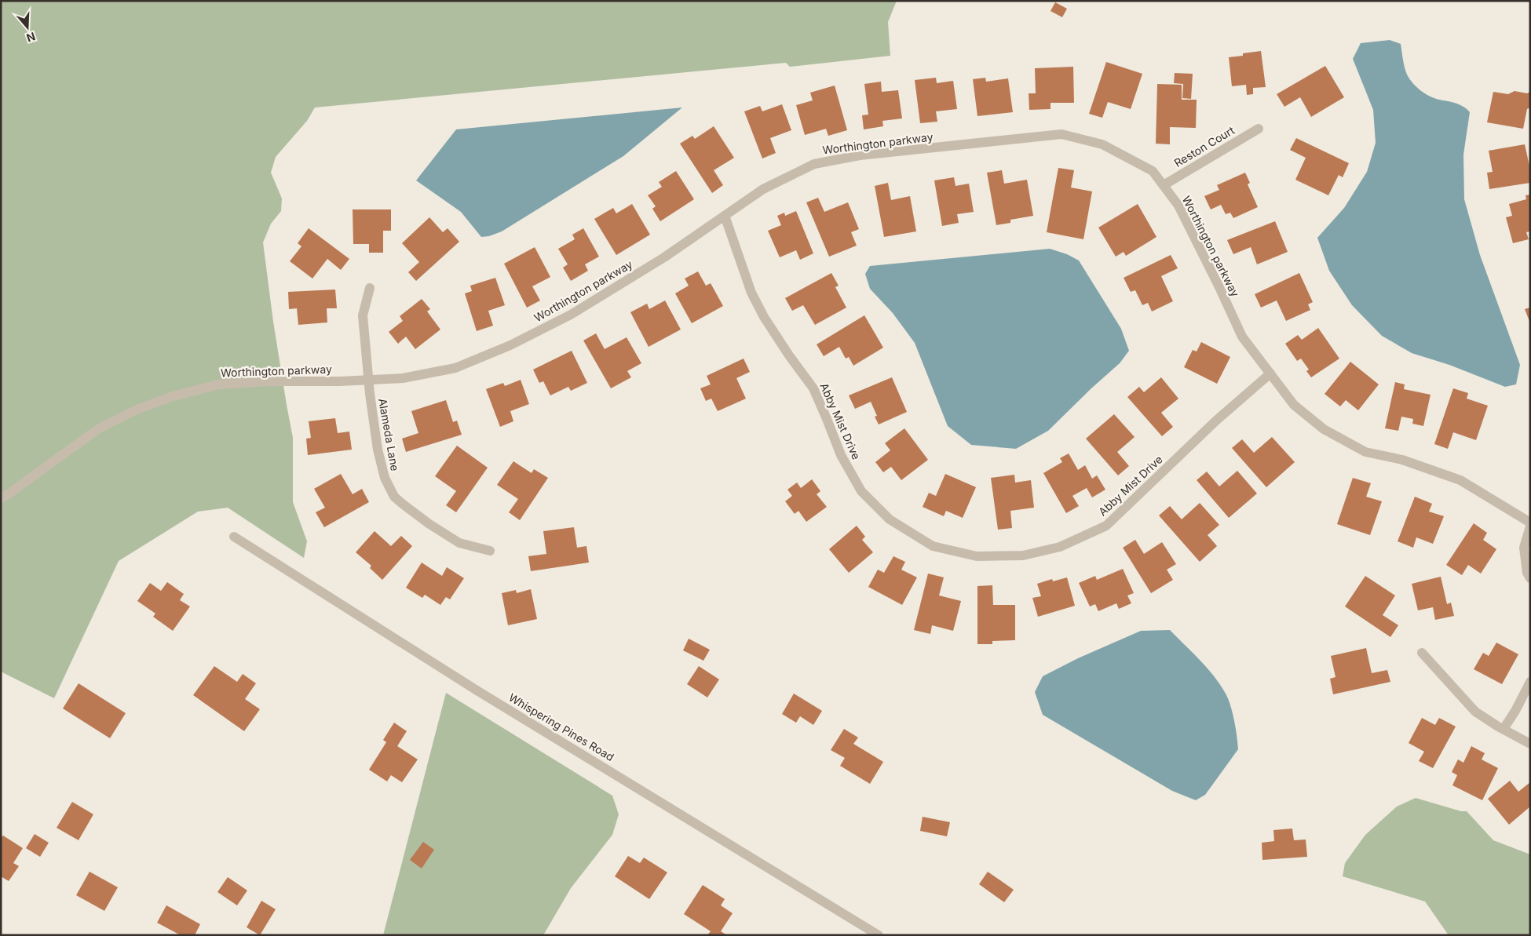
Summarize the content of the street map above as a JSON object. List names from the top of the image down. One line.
{"streets":{"street":["Worthington parkway","Reston Court","Abby Mist Drive","Alameda Lane","Whispering Pines Road"]},"crossings":[["Worthington parkway","Reston Court"],["Worthington parkway","Abby Mist Drive"],["Worthington parkway","Alameda Lane"]],"north":"bottom"}
